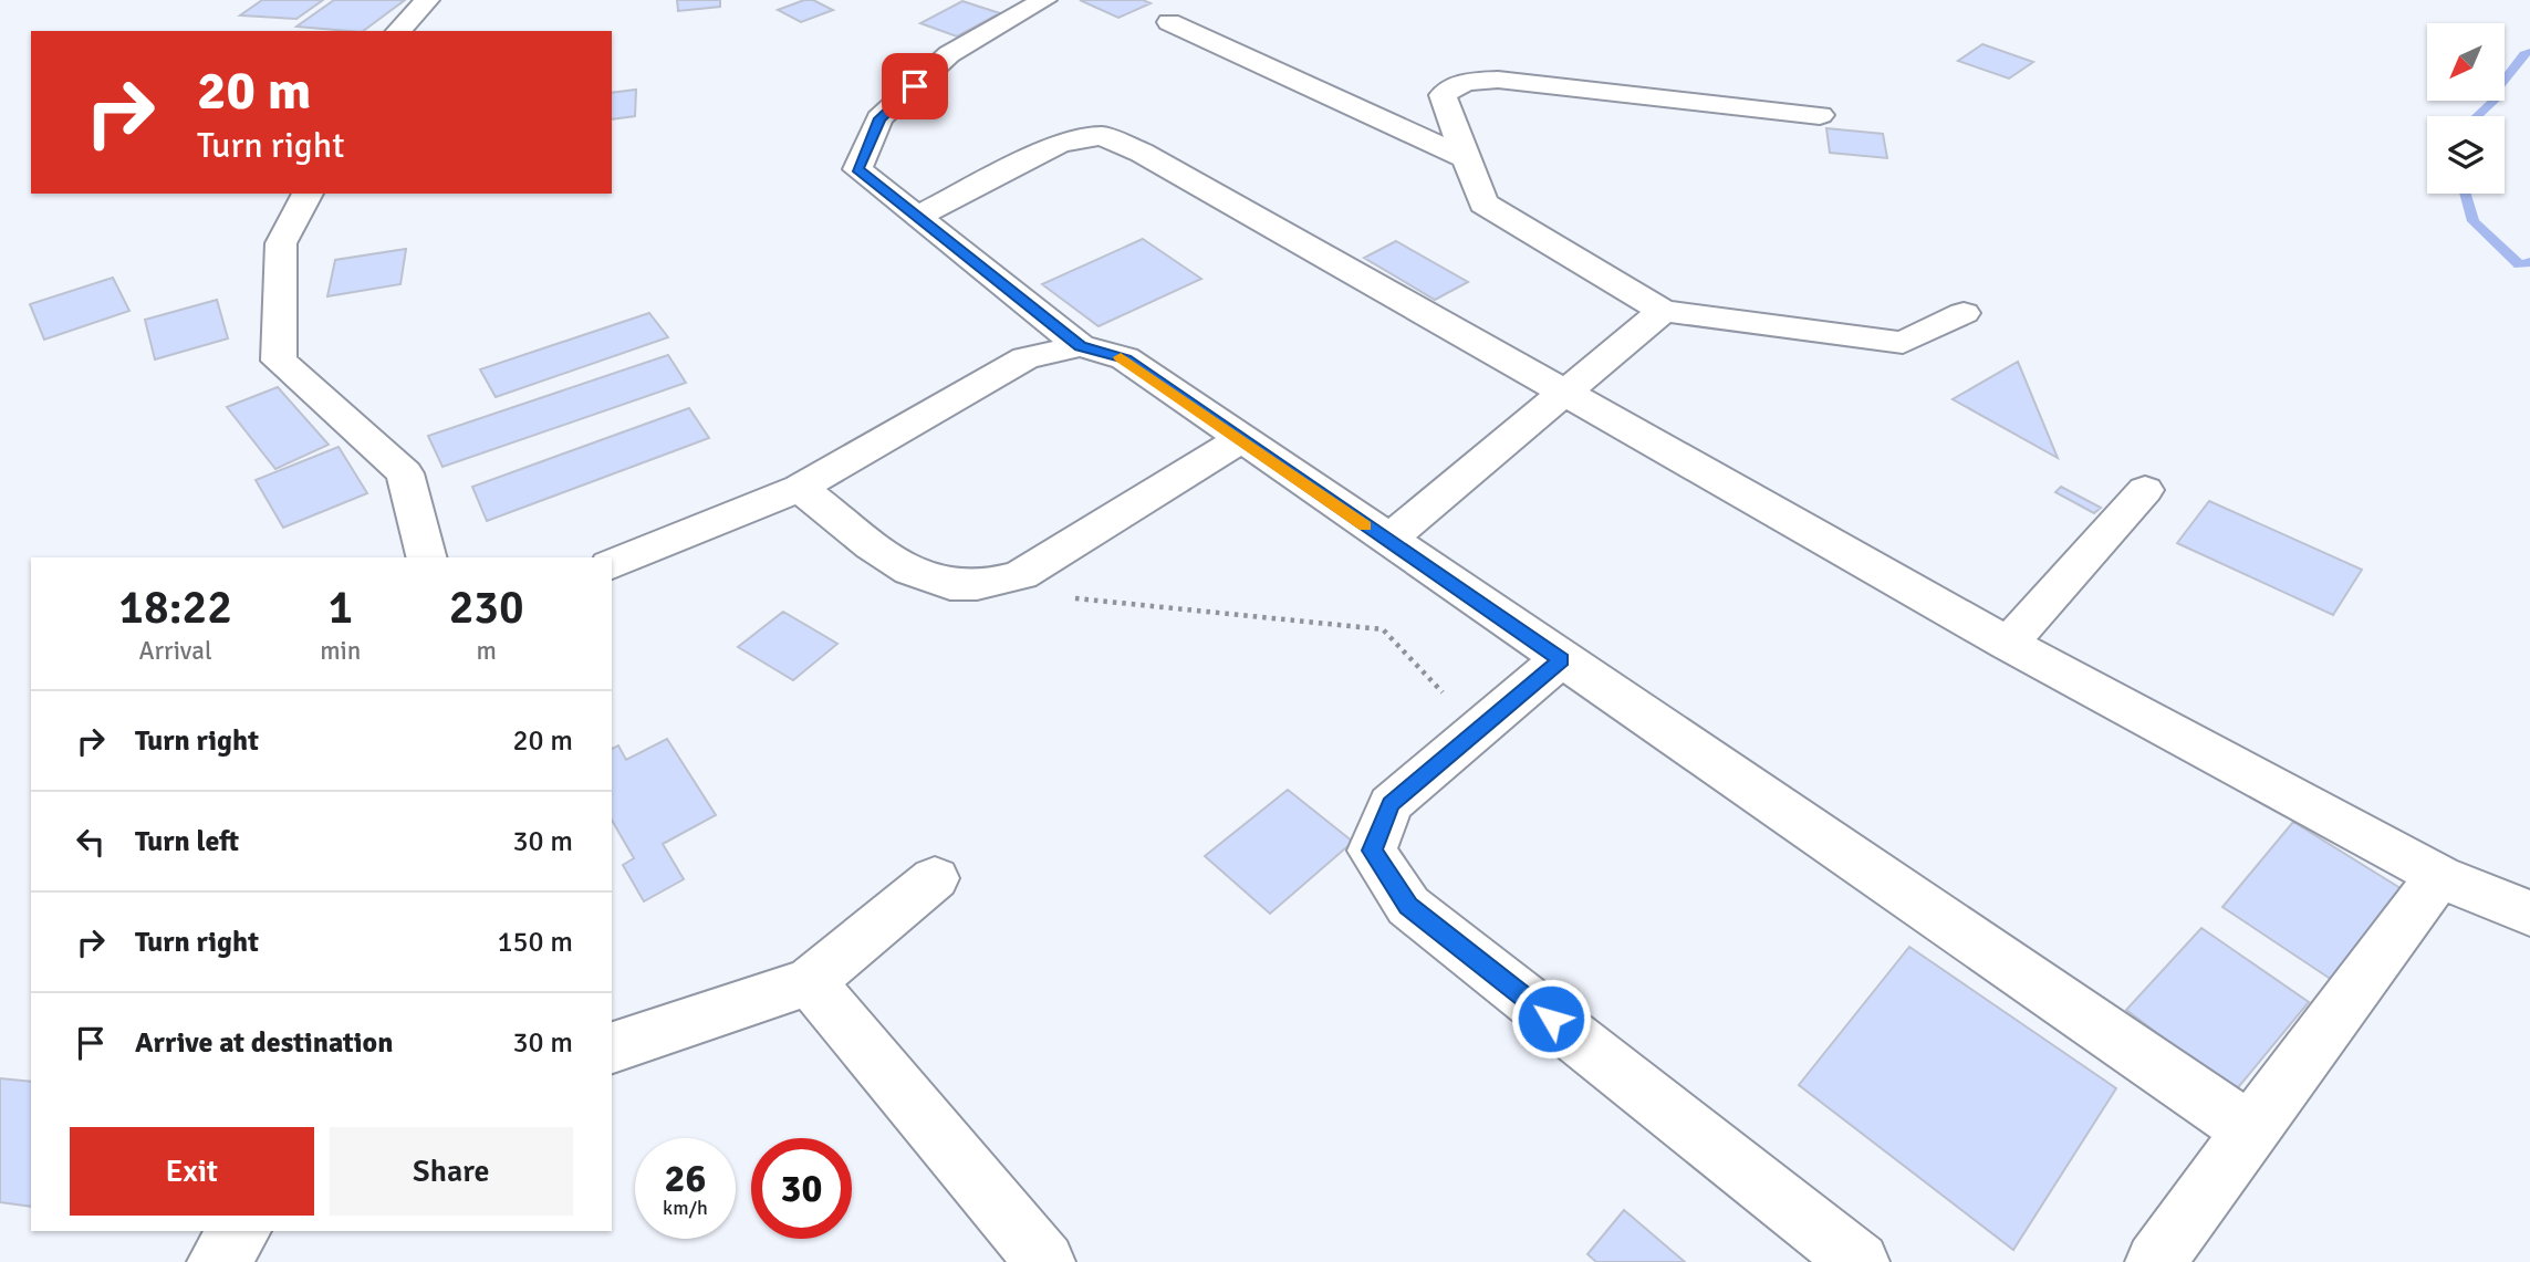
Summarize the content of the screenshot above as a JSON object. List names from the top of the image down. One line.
{"north":"bottom left","page":{"turn":["20 m","Turn right"],"eta":["18:22","Arrival","1","min","230","m"],"list":[{"name":"Turn right","value":"20 m"},{"name":"Turn left","value":"30 m"},{"name":"Turn right","value":"150 m"},{"name":"Arrive at destination","value":"30 m"}],"buttons":["Exit","Share"],"speed":"26 km/h","limit":"30"}}
